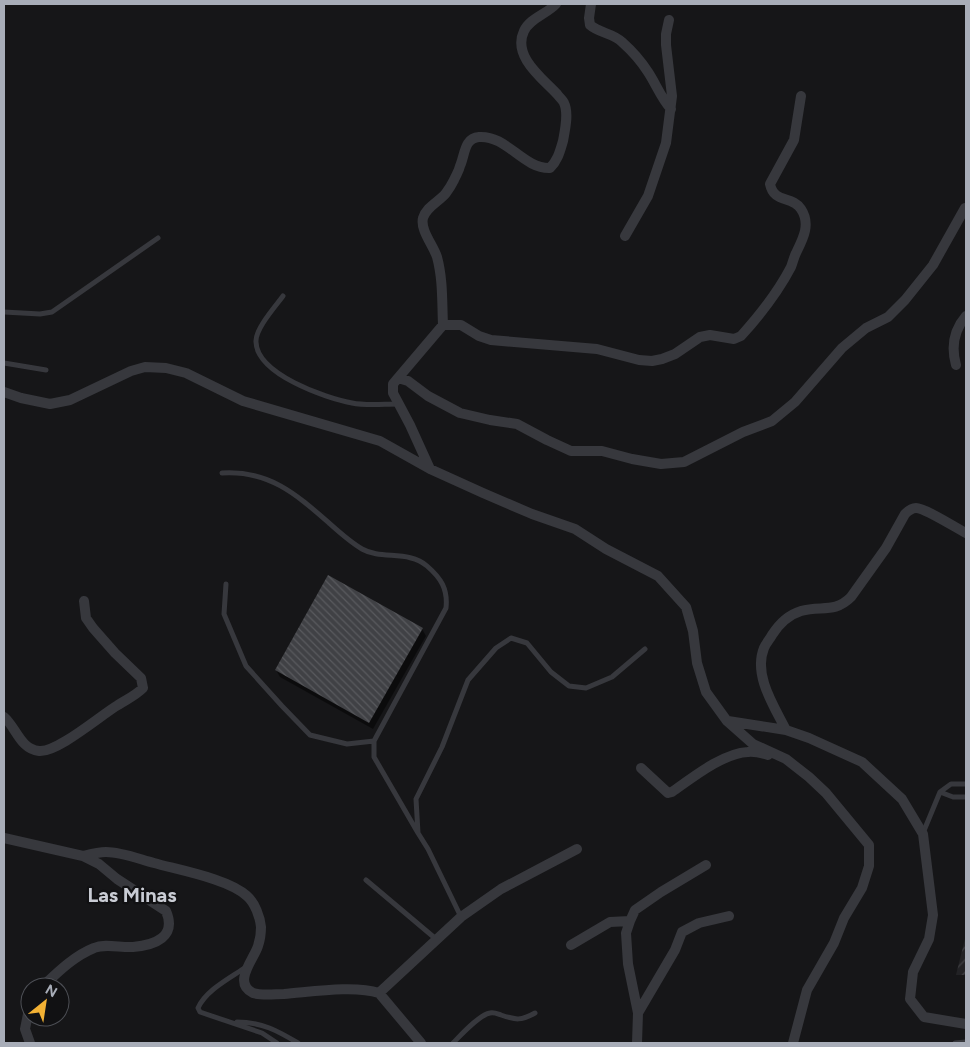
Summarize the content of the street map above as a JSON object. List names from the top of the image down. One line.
{"districts":["Las Minas"],"north":"top right"}
